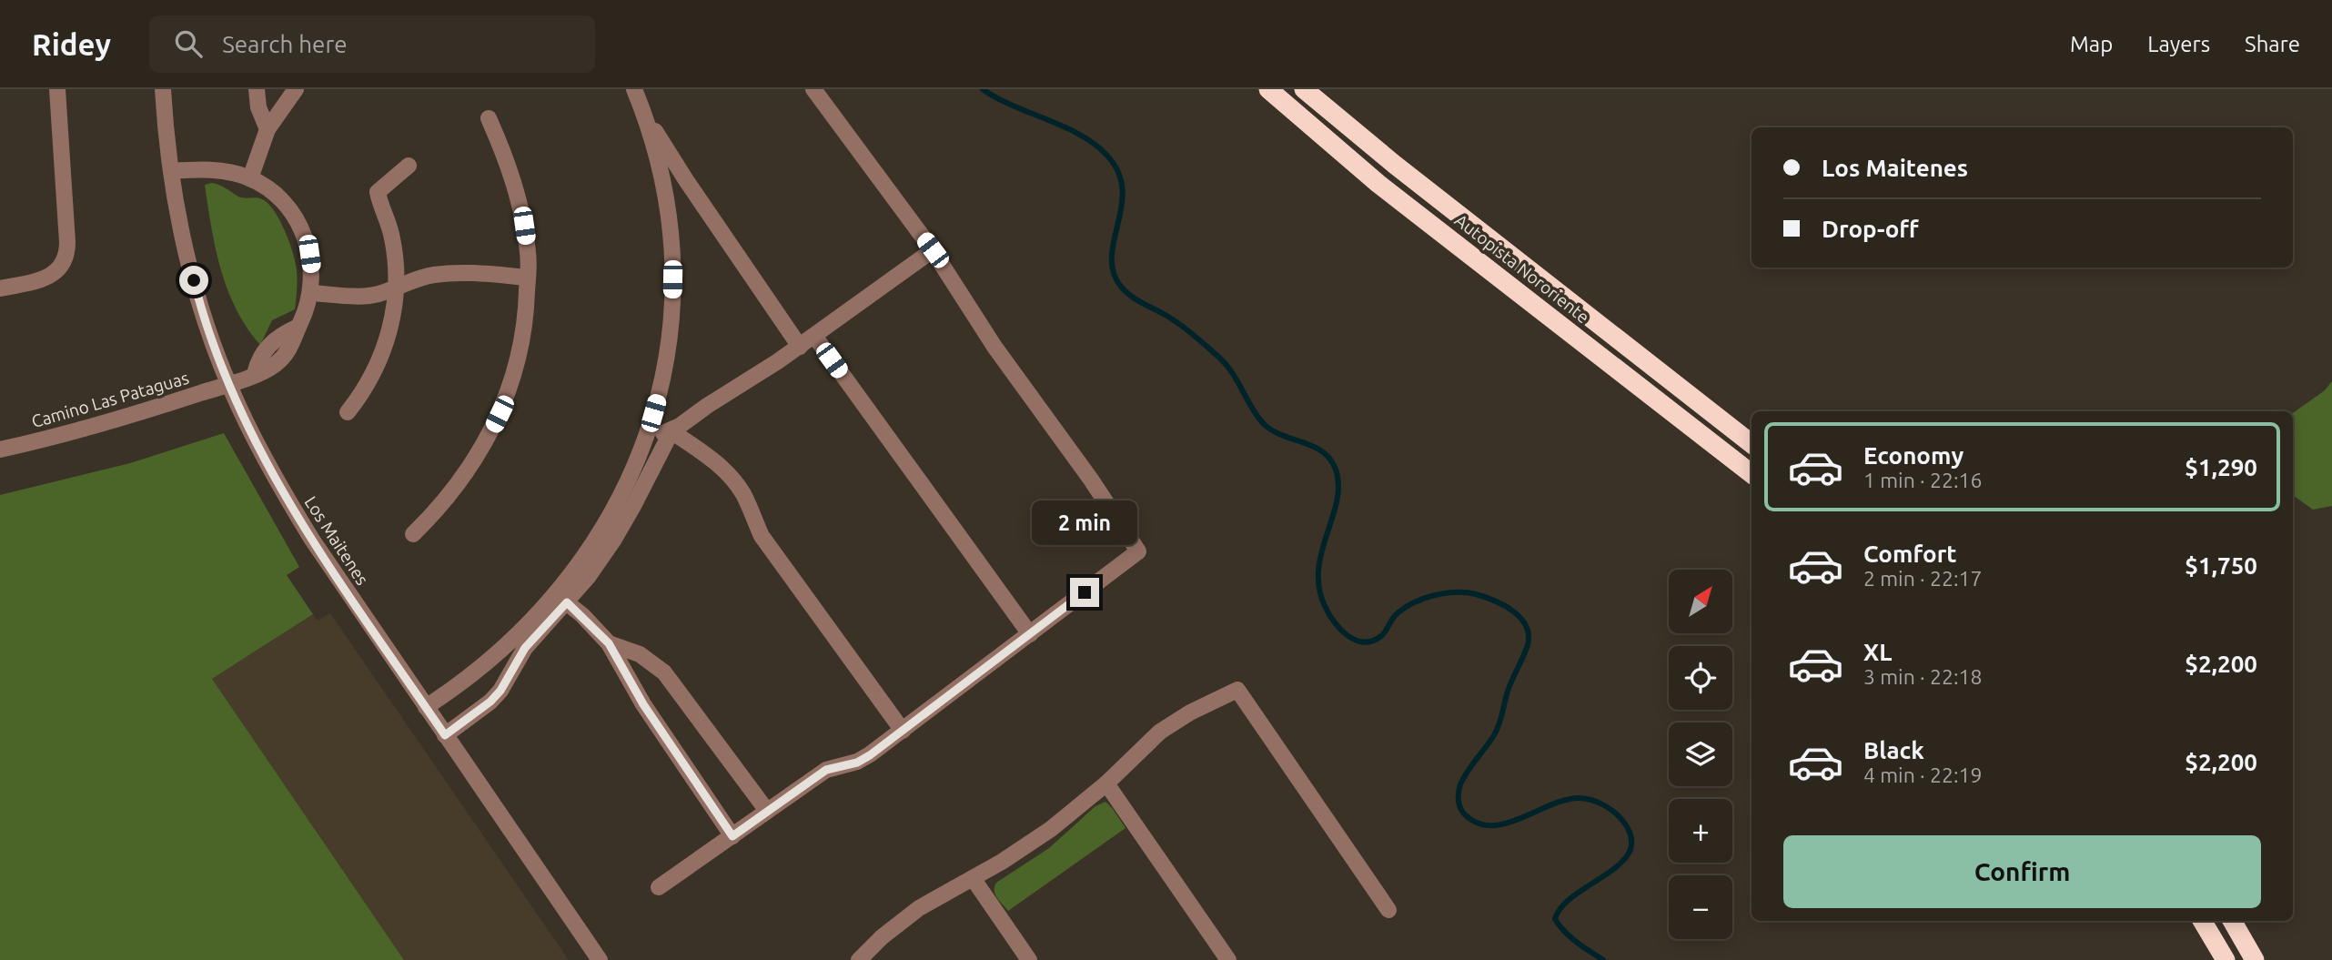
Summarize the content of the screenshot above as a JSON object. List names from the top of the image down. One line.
{"streets":{"highway":["Autopista Nororiente"],"street":["Camino Las Pataguas","Los Maitenes"]},"crossings":[["Camino Las Pataguas","Los Maitenes"]],"north":"top right","page":{"header":"Ridey","search":"Search here","nav":["Map","Layers","Share"],"banner":["Los Maitenes","Drop-off"],"list":[{"name":"Economy","note":"1 min · 22:16","value":"$1,290"},{"name":"Comfort","note":"2 min · 22:17","value":"$1,750"},{"name":"XL","note":"3 min · 22:18","value":"$2,200"},{"name":"Black","note":"4 min · 22:19","value":"$2,200"}],"bubble":"2 min","map_buttons":["+","−"],"buttons":"Confirm"}}
